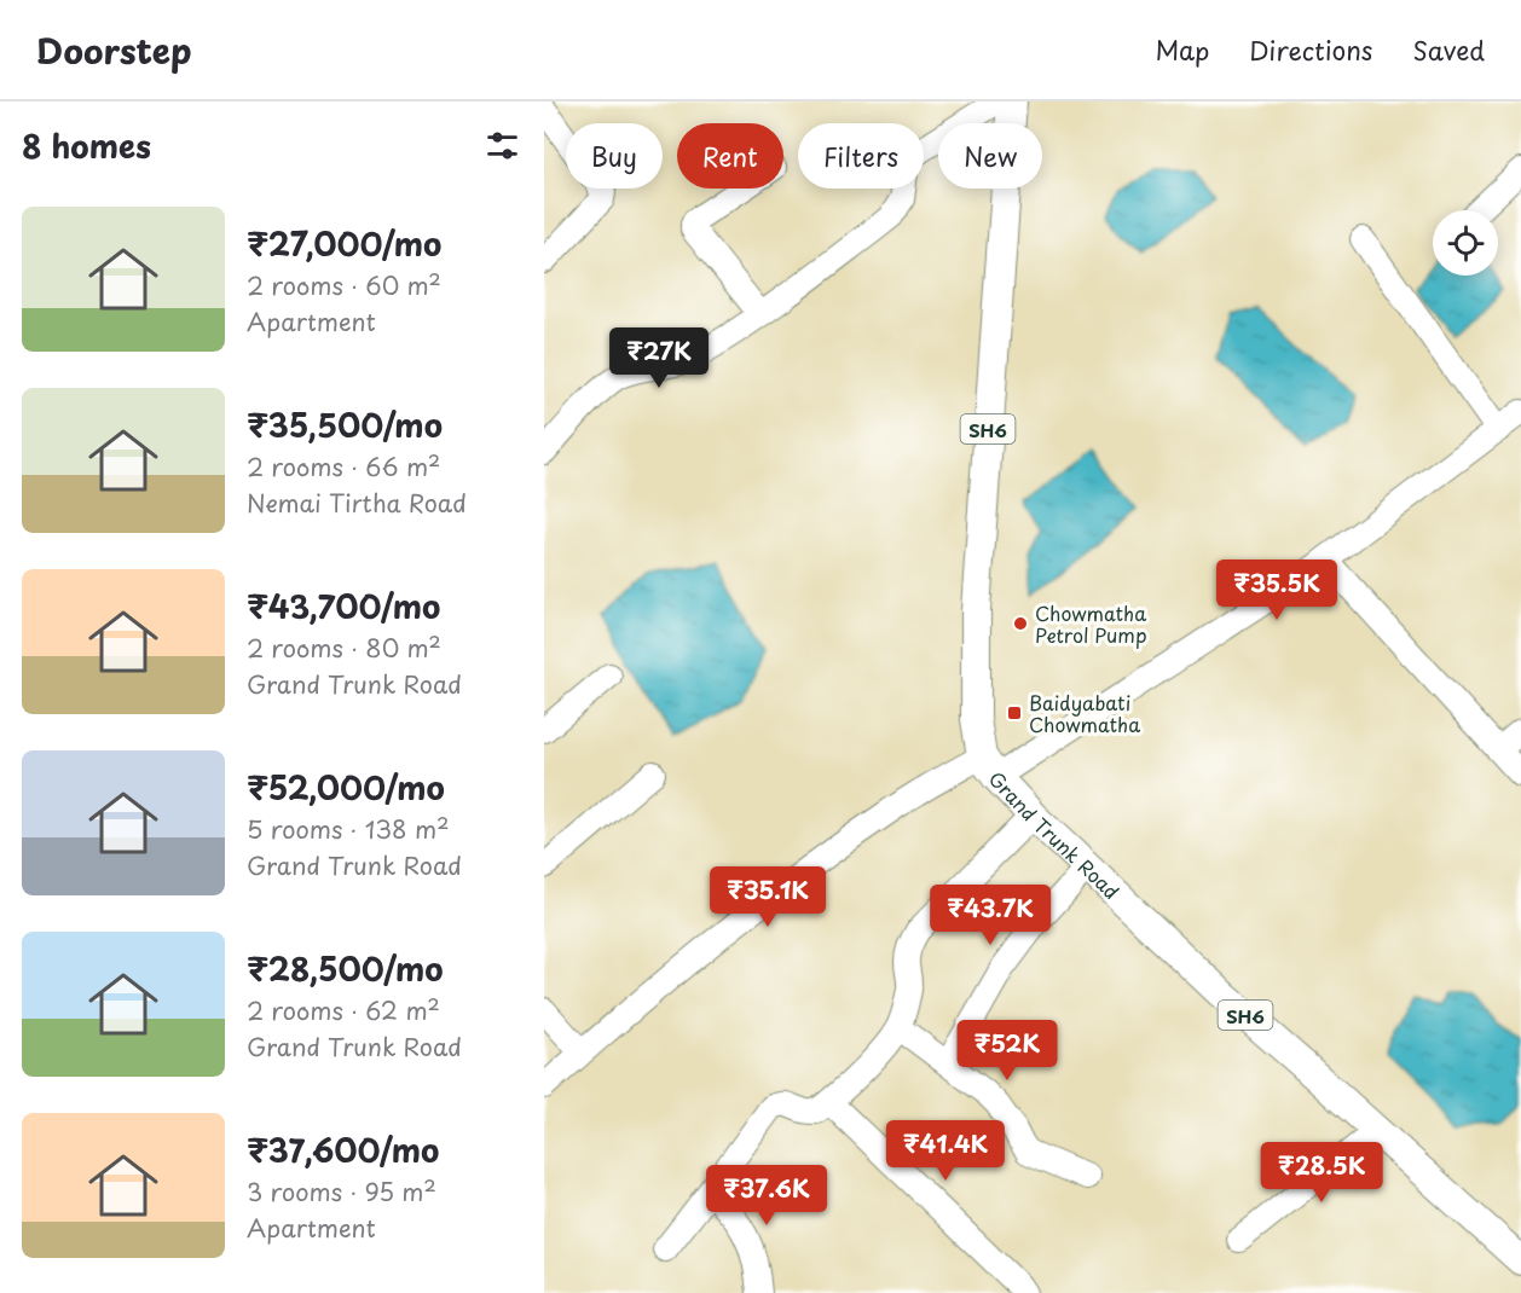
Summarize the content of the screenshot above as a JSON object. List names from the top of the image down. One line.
{"streets":{"main road":["SH6","Grand Trunk Road"]},"places":{"other":["Chowmatha Petrol Pump"],"transit":["Baidyabati Chowmatha"]},"page":{"header":"Doorstep","nav":["Map","Directions","Saved"],"heading":"8 homes","chip":["Buy","Rent","Filters","New"],"list":[{"name":"₹27,000/mo","note":"2 rooms · 60 m² · Apartment"},{"name":"₹35,500/mo","note":"2 rooms · 66 m² · Nemai Tirtha Road"},{"name":"₹43,700/mo","note":"2 rooms · 80 m² · Grand Trunk Road"},{"name":"₹52,000/mo","note":"5 rooms · 138 m² · Grand Trunk Road"},{"name":"₹28,500/mo","note":"2 rooms · 62 m² · Grand Trunk Road"},{"name":"₹37,600/mo","note":"3 rooms · 95 m² · Apartment"}],"price":["₹27K","₹35.5K","₹35.1K","₹43.7K","₹52K","₹41.4K","₹28.5K","₹37.6K"]}}
